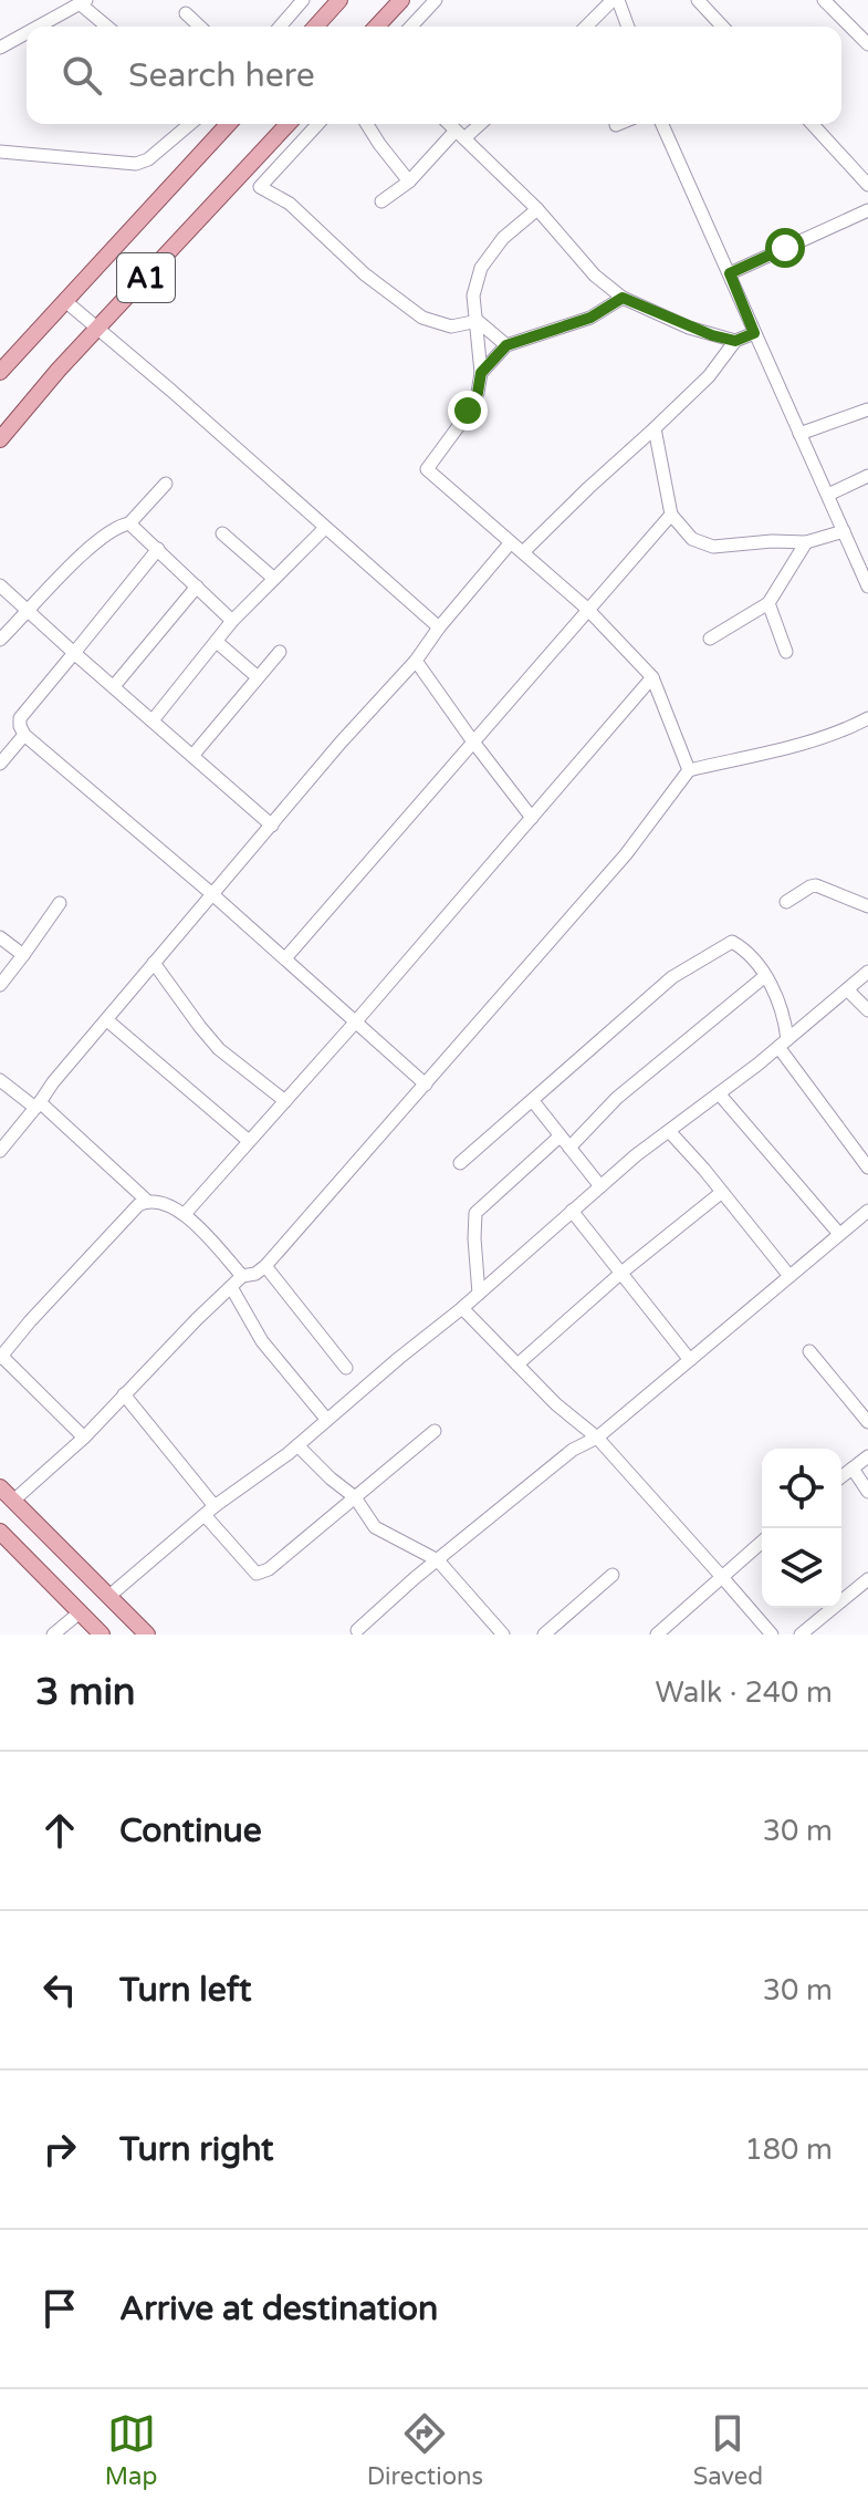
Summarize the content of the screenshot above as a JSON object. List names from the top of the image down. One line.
{"streets":{"main road":["A1"]},"page":{"search":"Search here","heading":["3 min","Walk · 240 m"],"list":[["Continue","30 m"],["Turn left","30 m"],["Turn right","180 m"],"Arrive at destination"],"nav":["Map","Directions","Saved"]}}
